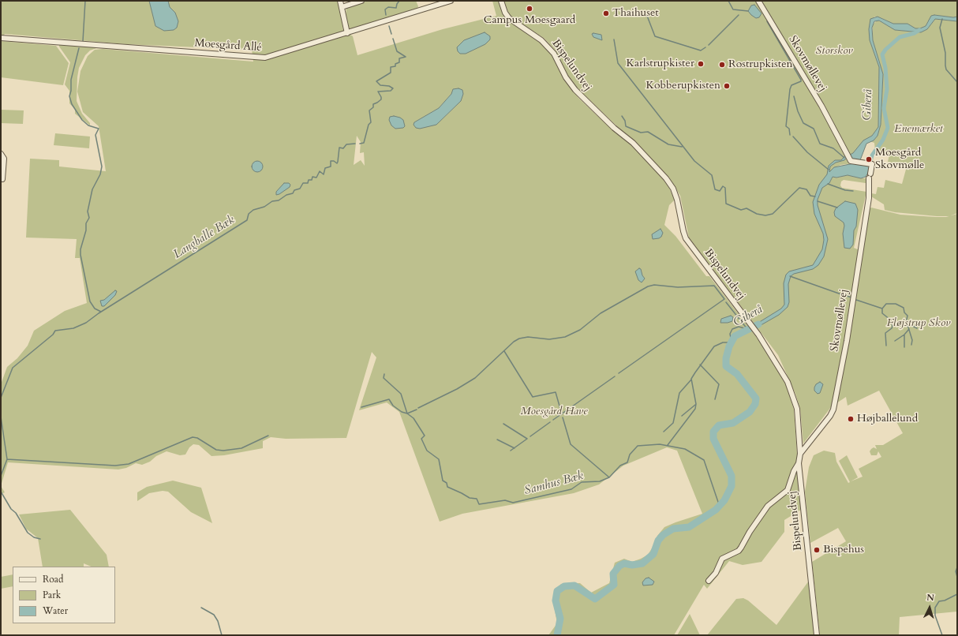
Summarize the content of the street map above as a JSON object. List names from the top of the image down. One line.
{"streets":{"street":["Moesgård Allé","Skovmøllevej","Bispelundvej"]},"crossings":[["Skovmøllevej","Bispelundvej"]],"water":["Giberå","Langballe Bæk","Samhus Bæk"],"parks":["Storskov","Enemærket","Fløjstrup Skov","Moesgård Have"],"places":["Campus Moesgaard","Thaihuset","Karlstrupkister","Rostrupkisten","Kobberupkisten","Moesgård Skovmølle","Højballelund","Bispehus"],"legend":["Road","Park","Water"],"north":"top"}
